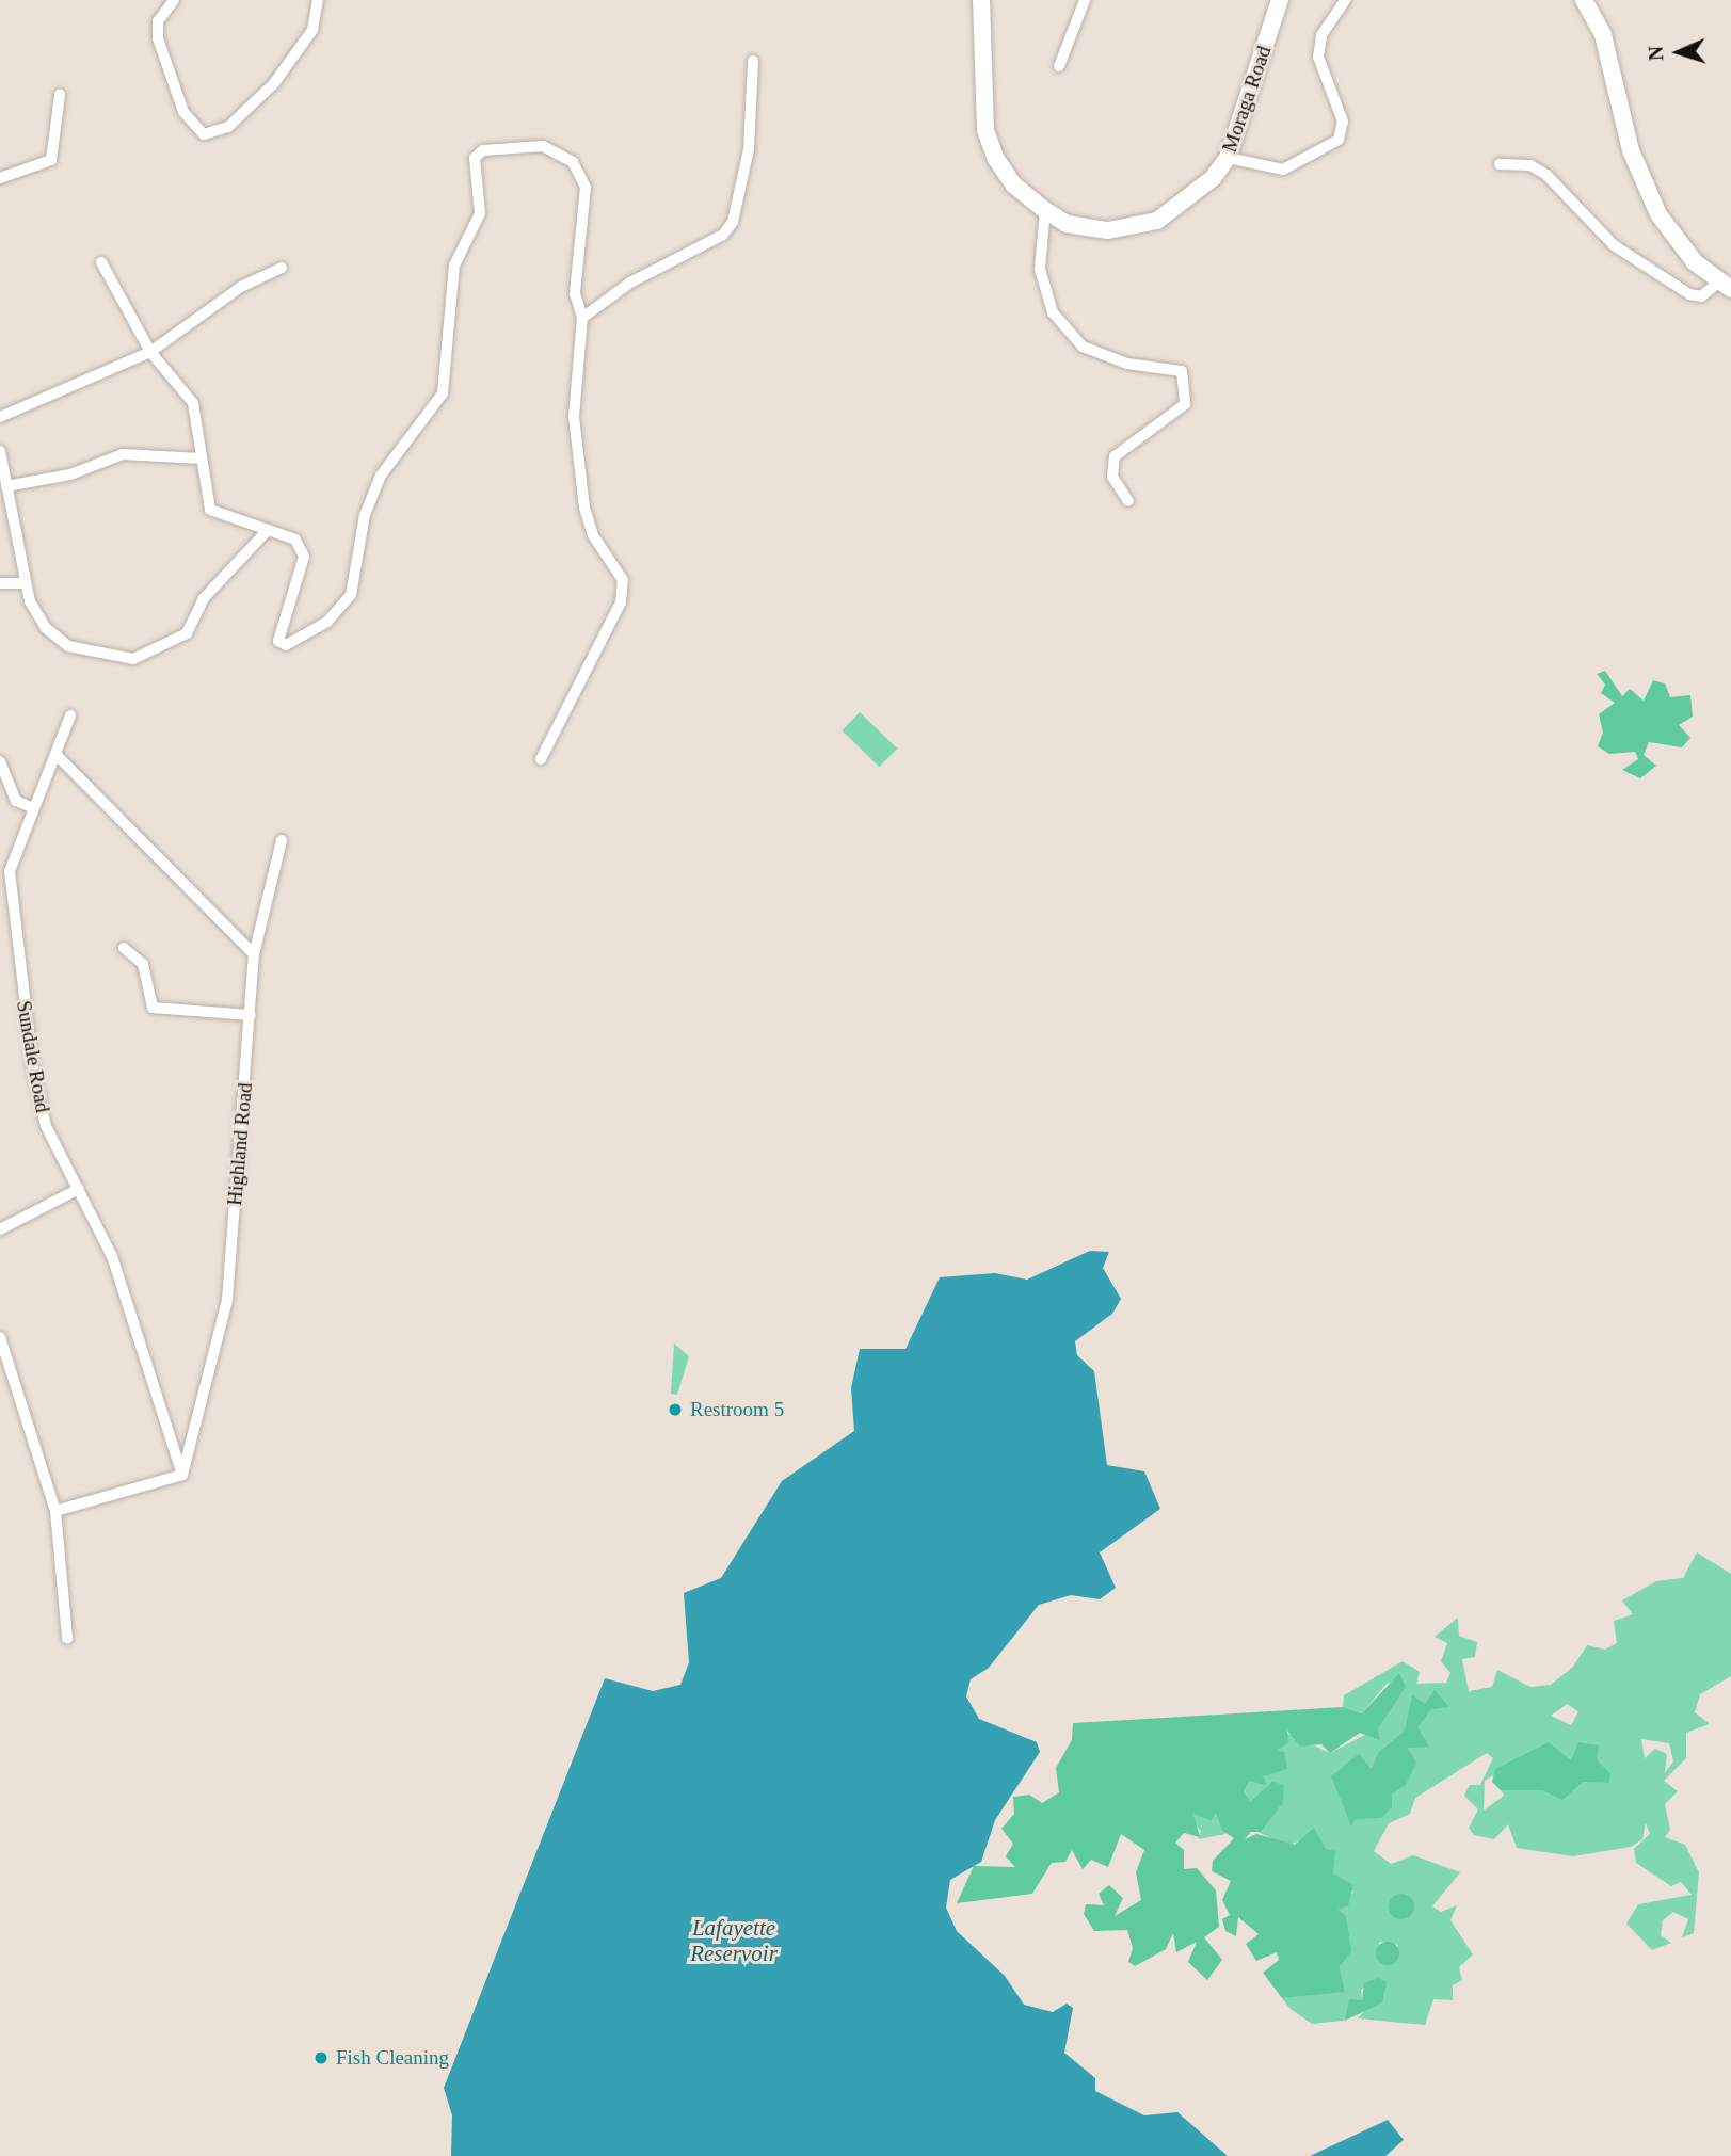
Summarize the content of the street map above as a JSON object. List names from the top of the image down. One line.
{"streets":{"main road":["Moraga Road"],"street":["Sundale Road","Highland Road"]},"crossings":[["Sundale Road","Highland Road"]],"water":["Lafayette Reservoir"],"places":["Restroom 5","Fish Cleaning"],"north":"left"}
